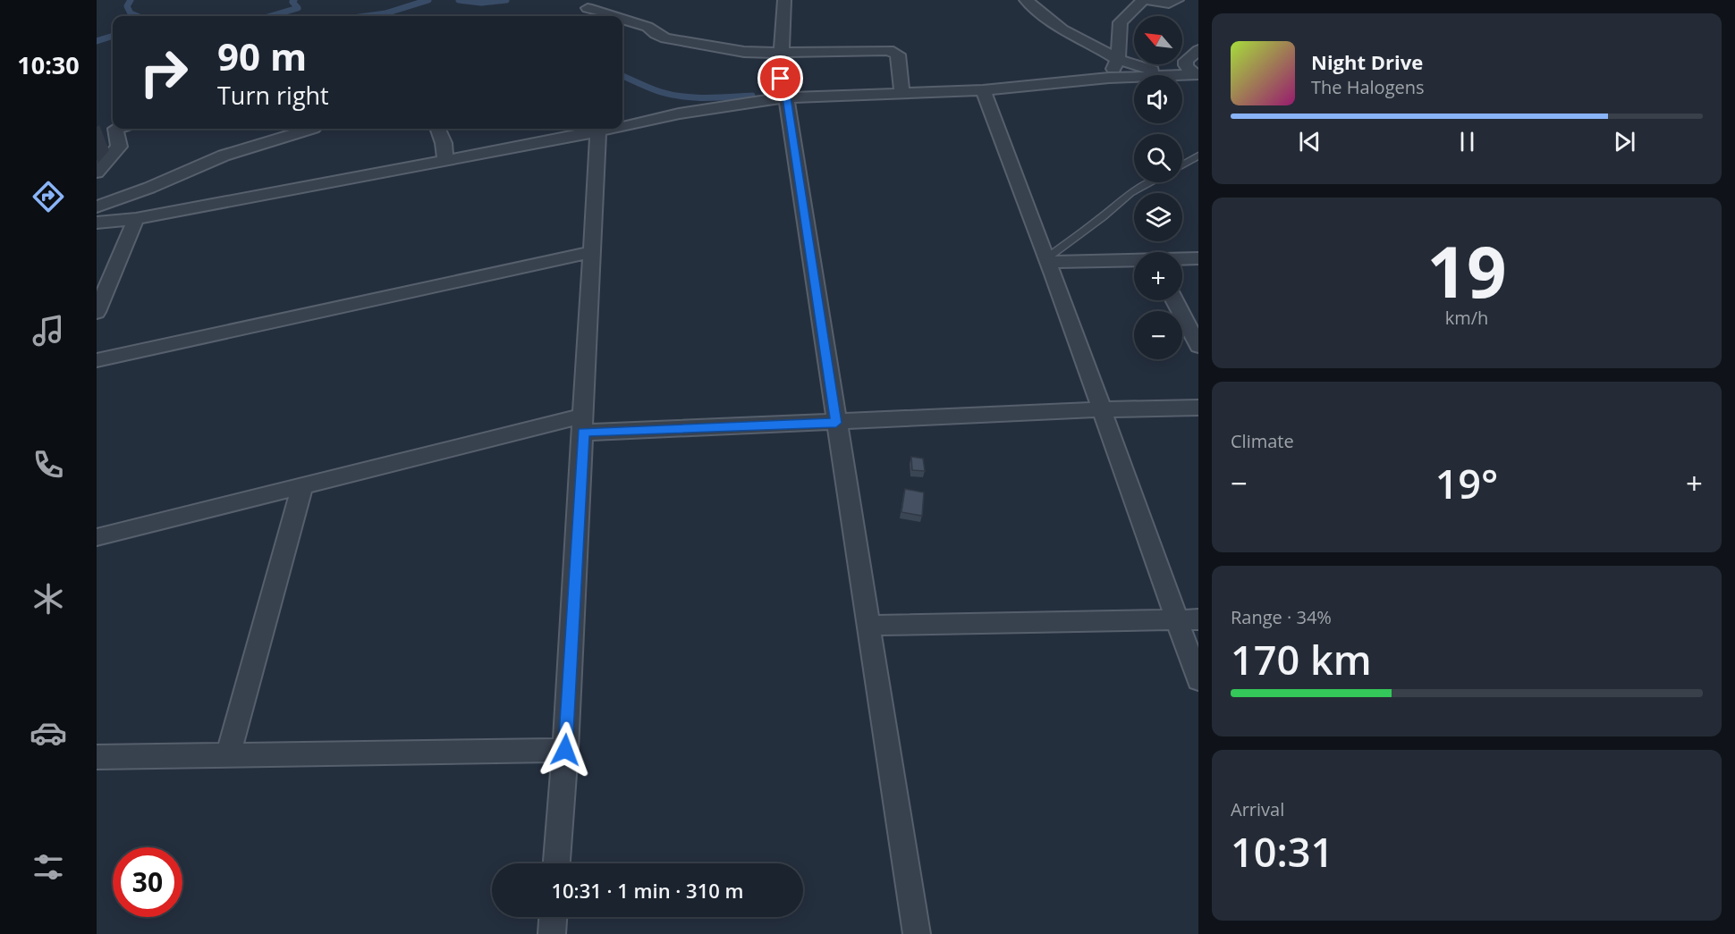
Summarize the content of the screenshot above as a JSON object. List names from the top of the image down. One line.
{"north":"top left","page":{"tabs":"10:30","map_buttons":["+","−"],"turn":["90 m","Turn right"],"song":["Night Drive","The Halogens"],"tile":[["19","km/h"],"Climate",["Range · 34%","170 km"],["Arrival","10:31"]],"heat":["−","19°","+"],"limit":"30","trip":"10:31 · 1 min · 310 m"}}
